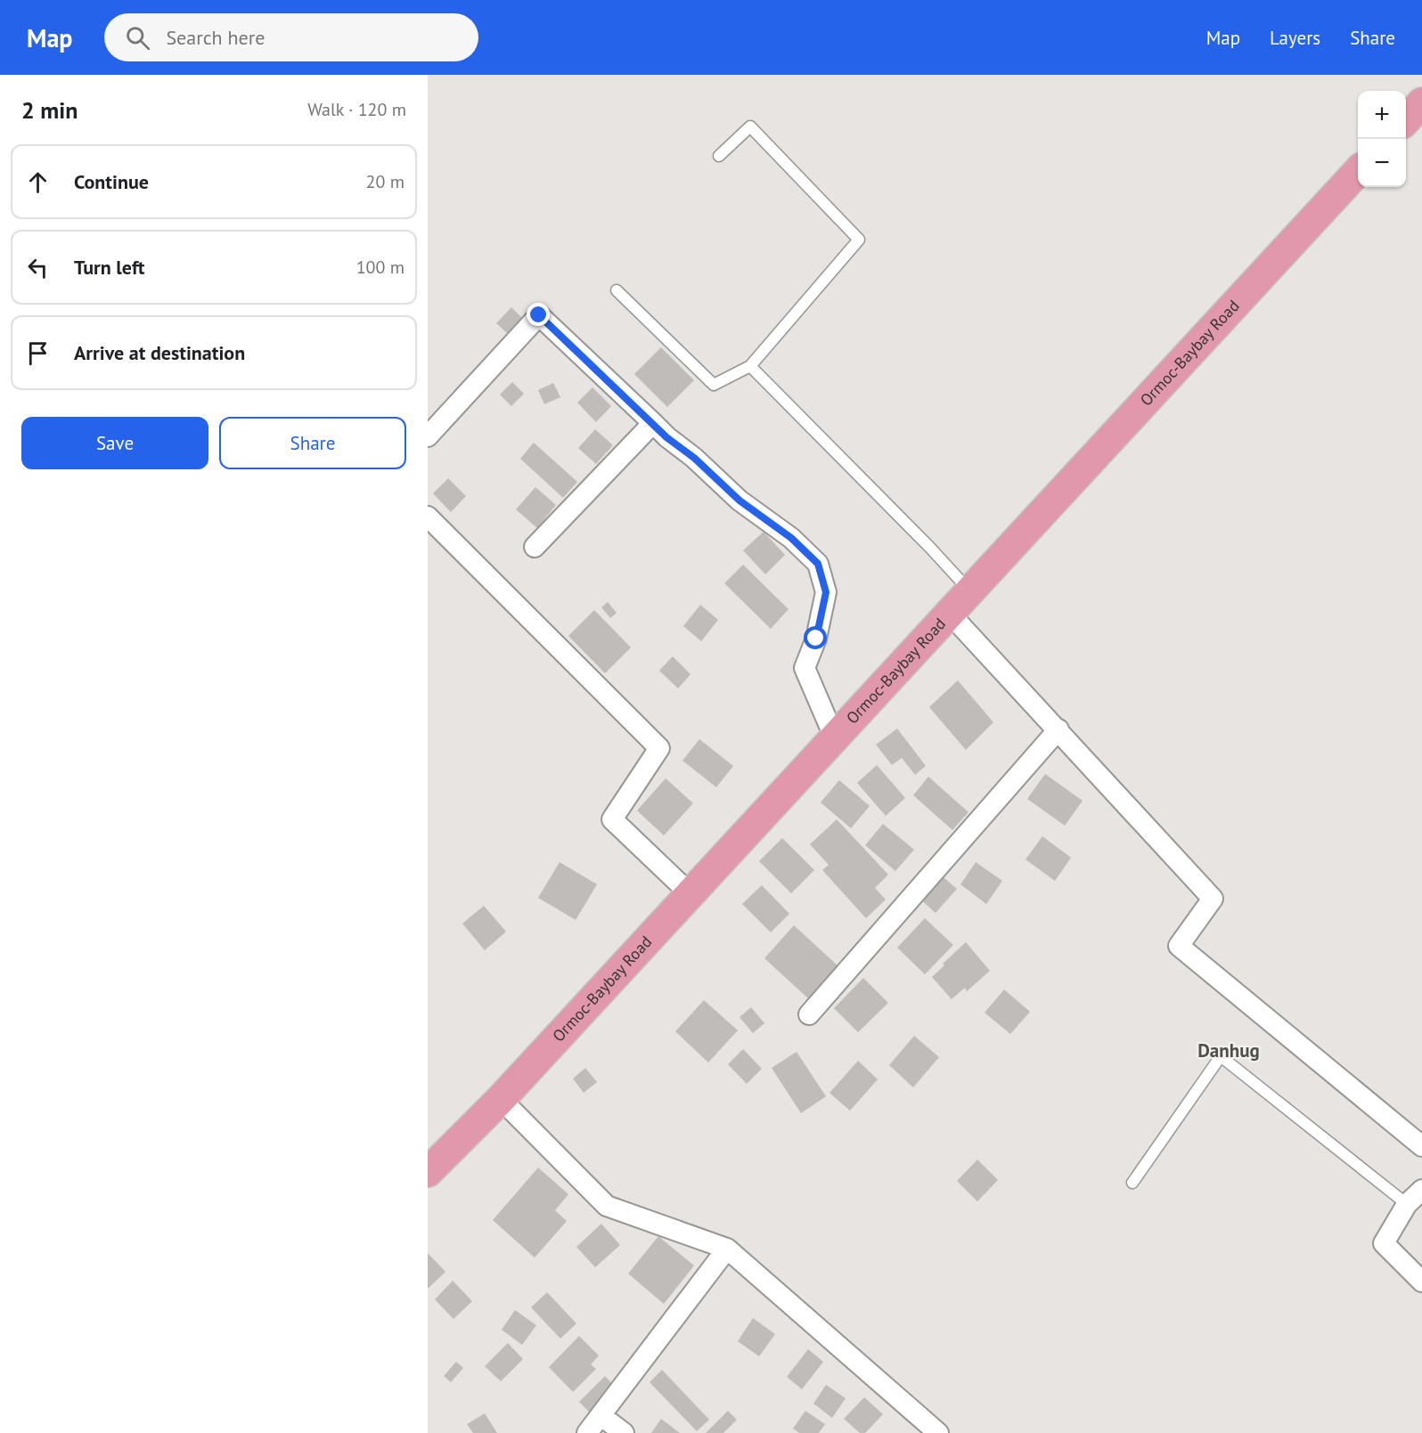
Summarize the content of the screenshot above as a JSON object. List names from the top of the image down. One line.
{"streets":{"highway":["Ormoc-Baybay Road"]},"districts":["Danhug"],"page":{"header":"Map","search":"Search here","nav":["Map","Layers","Share"],"heading":["2 min","Walk · 120 m"],"map_buttons":["+","−"],"list":[["Continue","20 m"],["Turn left","100 m"],"Arrive at destination"],"buttons":["Save","Share"]}}
